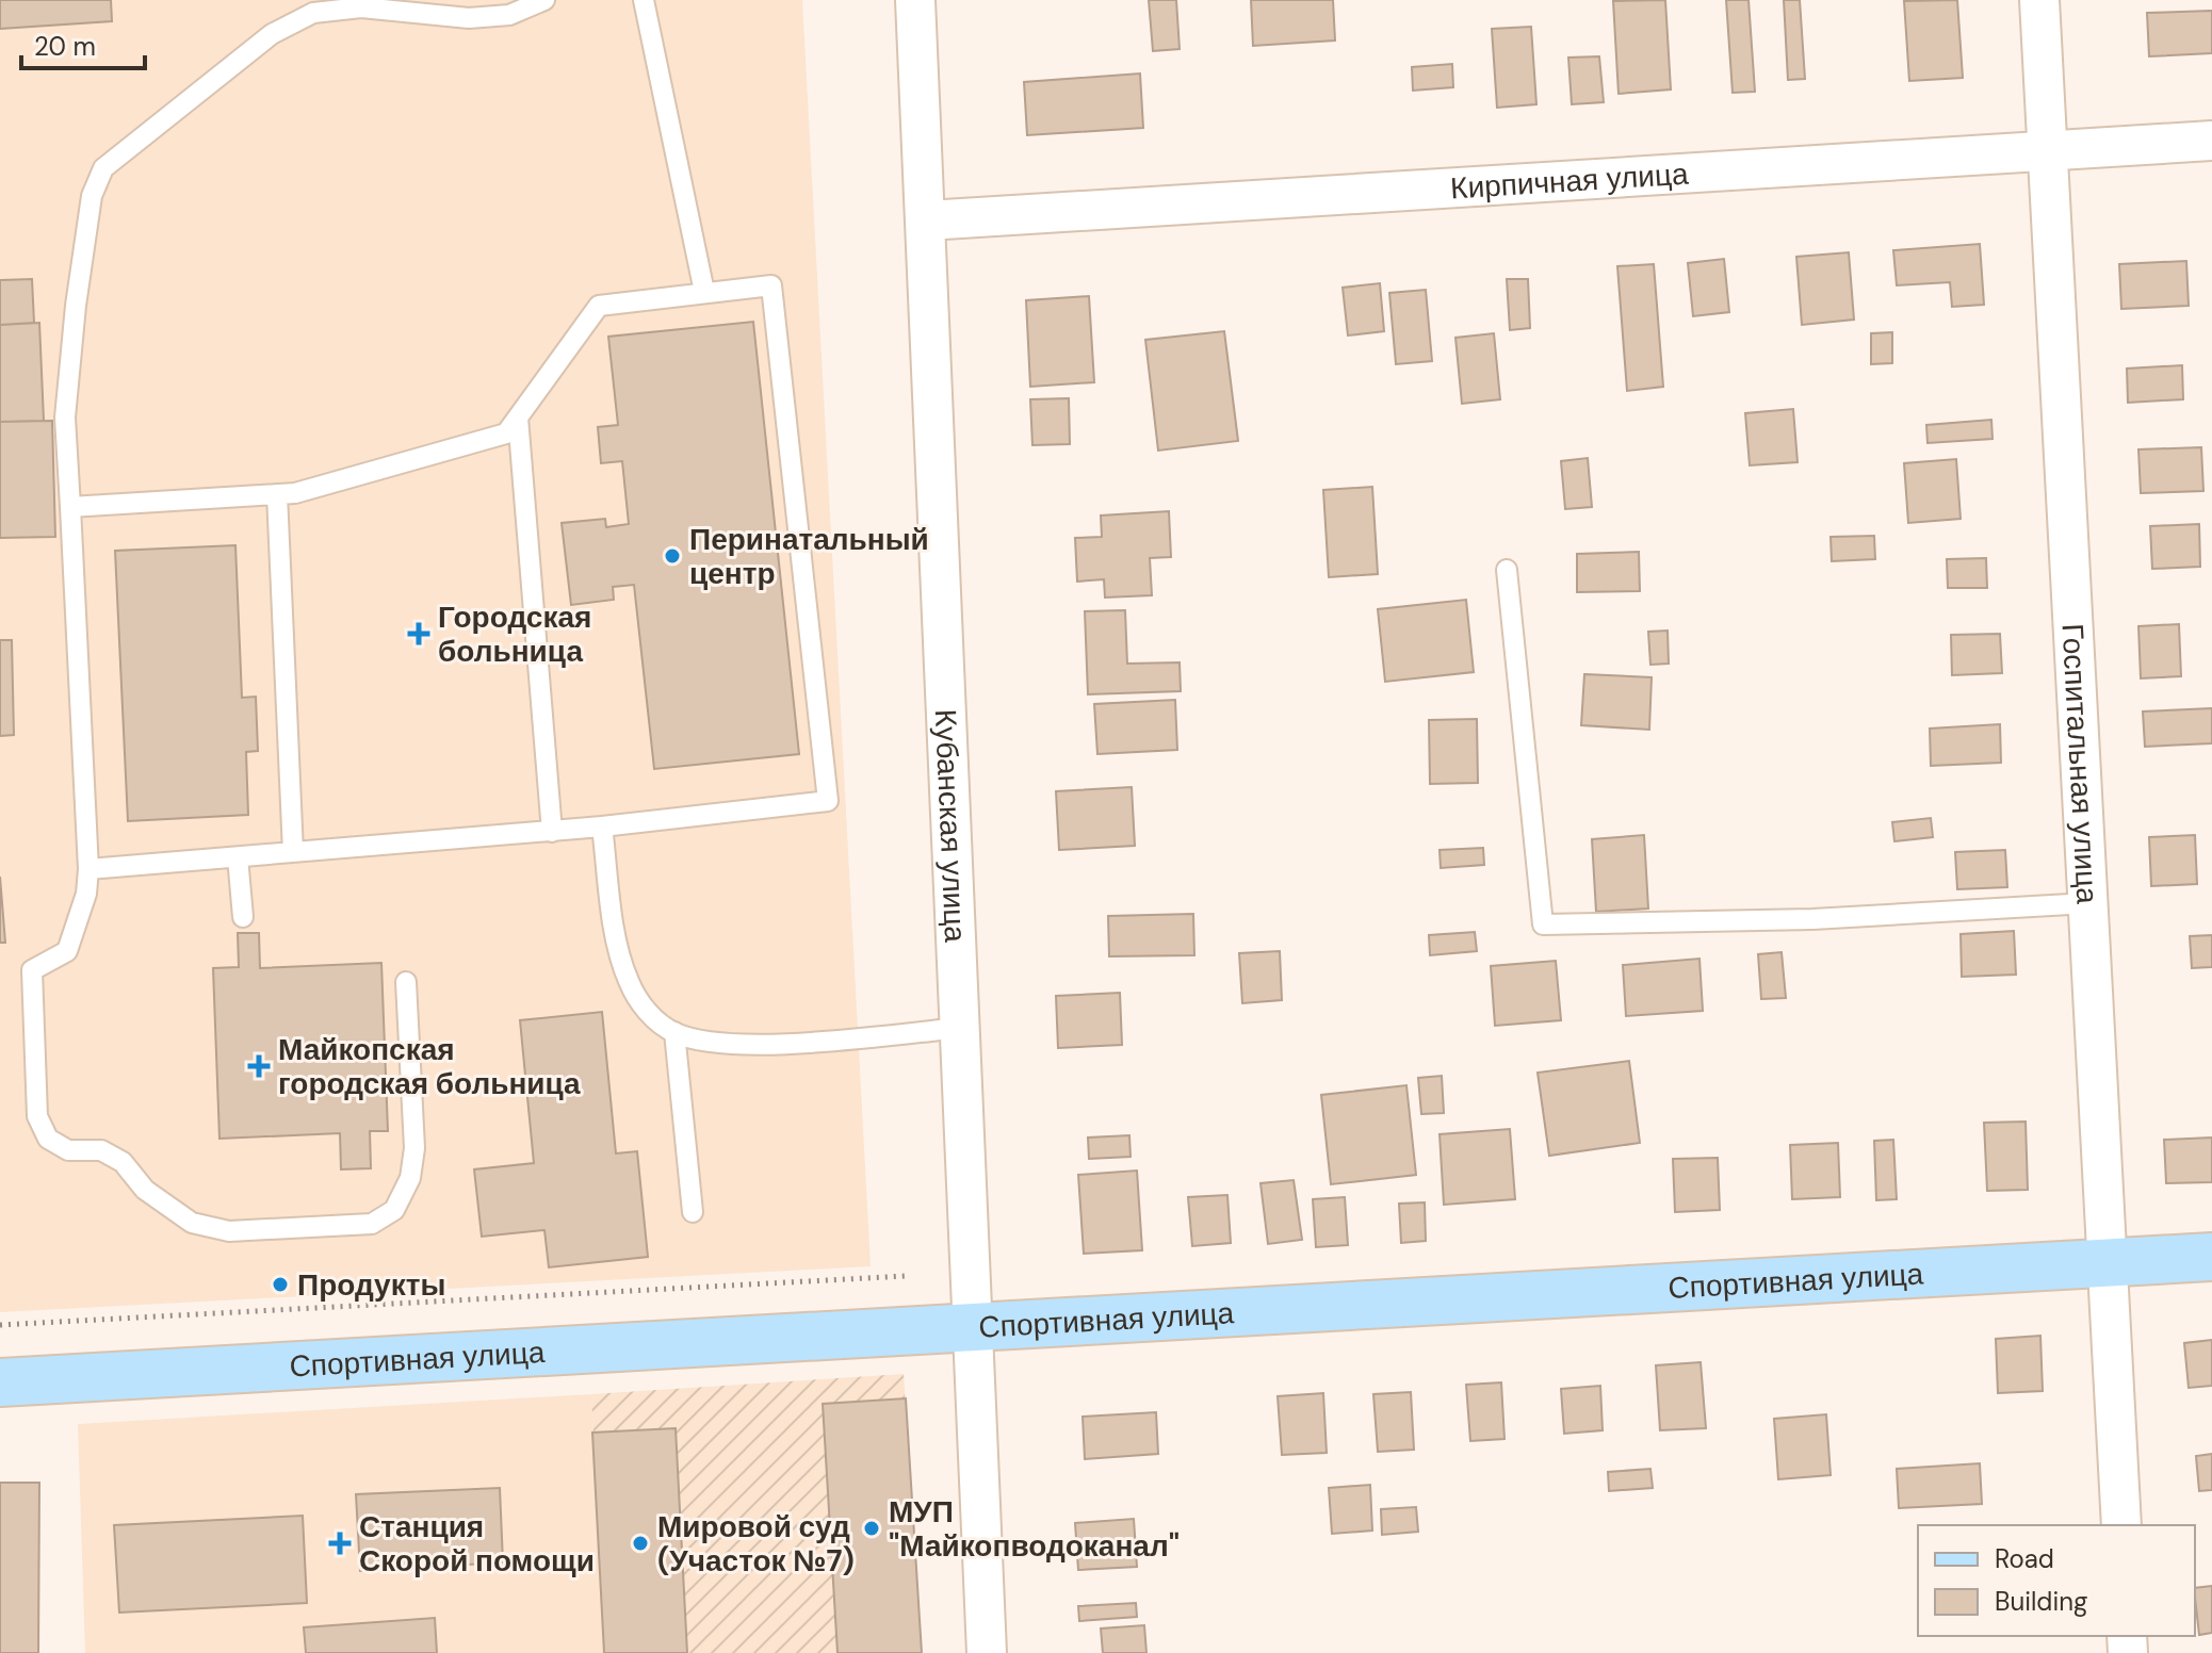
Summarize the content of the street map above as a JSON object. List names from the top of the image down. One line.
{"streets":{"main road":["Спортивная улица"],"street":["Кирпичная улица","Госпитальная улица","Кубанская улица"]},"crossings":[["Кирпичная улица","Госпитальная улица"],["Кирпичная улица","Кубанская улица"],["Госпитальная улица","Спортивная улица"],["Кубанская улица","Спортивная улица"]],"places":{"other":["Перинатальный центр","Продукты","МУП \"Майкопводоканал\"","Мировой суд (Участок №7)"],"health":["Городская больница","Майкопская городская больница","Станция Скорой помощи"]},"legend":["Road","Building"],"scale_bar":"20 m"}
